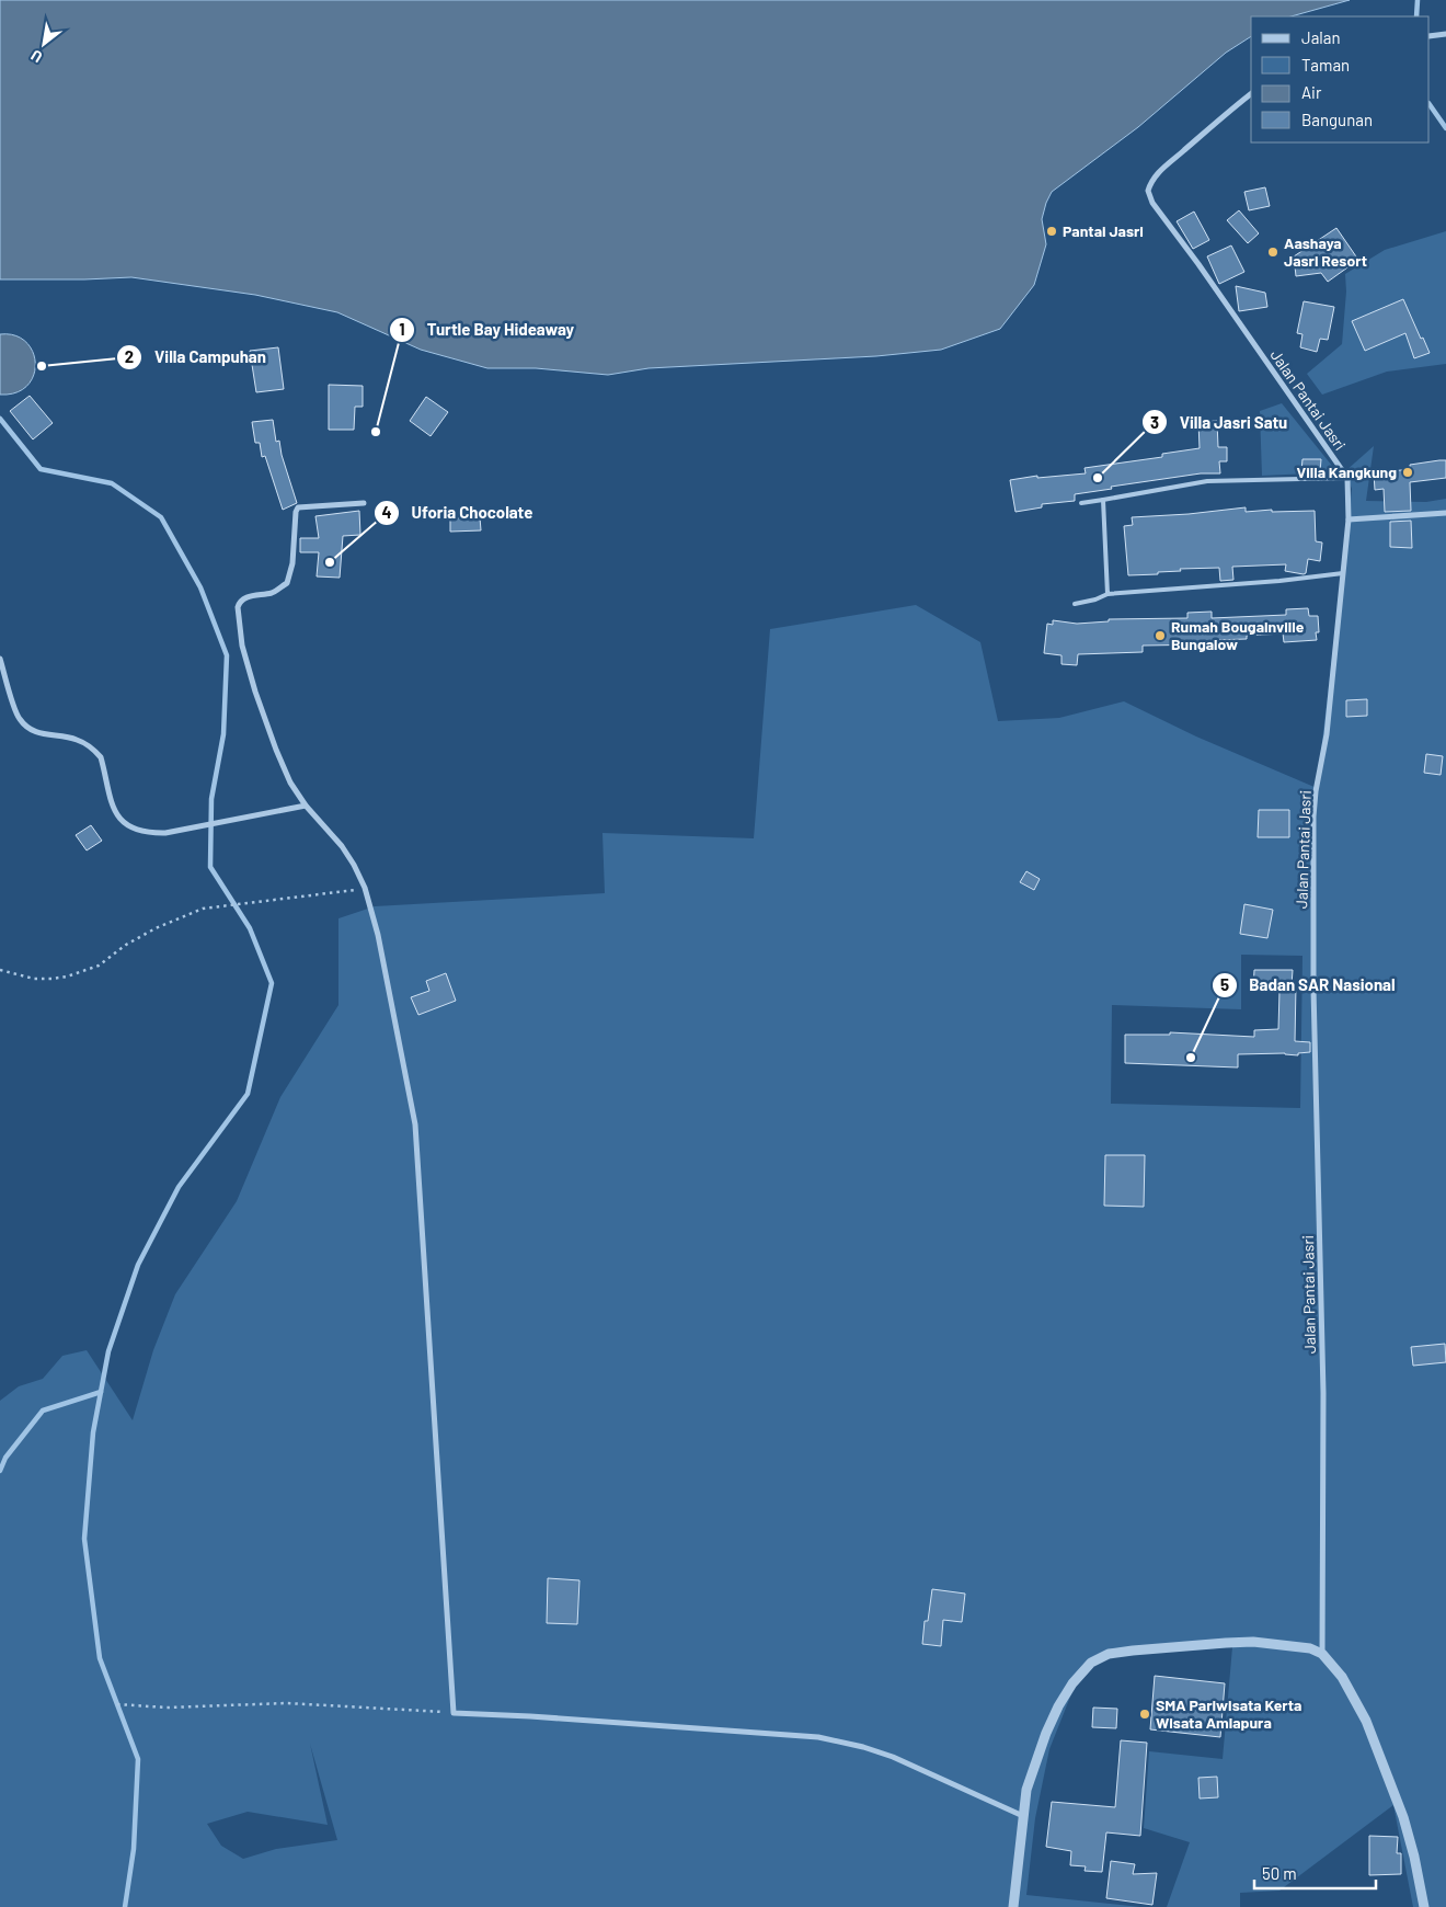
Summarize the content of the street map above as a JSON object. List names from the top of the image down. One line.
{"streets":{"street":["Jalan Pantai Jasri"]},"places":["Pantai Jasri","Aashaya Jasri Resort","Villa Campuhan","Turtle Bay Hideaway","Villa Kangkung","Villa Jasri Satu","Uforia Chocolate","Rumah Bougainville Bungalow","Badan SAR Nasional","SMA Pariwisata Kerta Wisata Amlapura"],"legend":["Jalan","Taman","Air","Bangunan"],"scale_bar":"50 m","north":"bottom left"}
